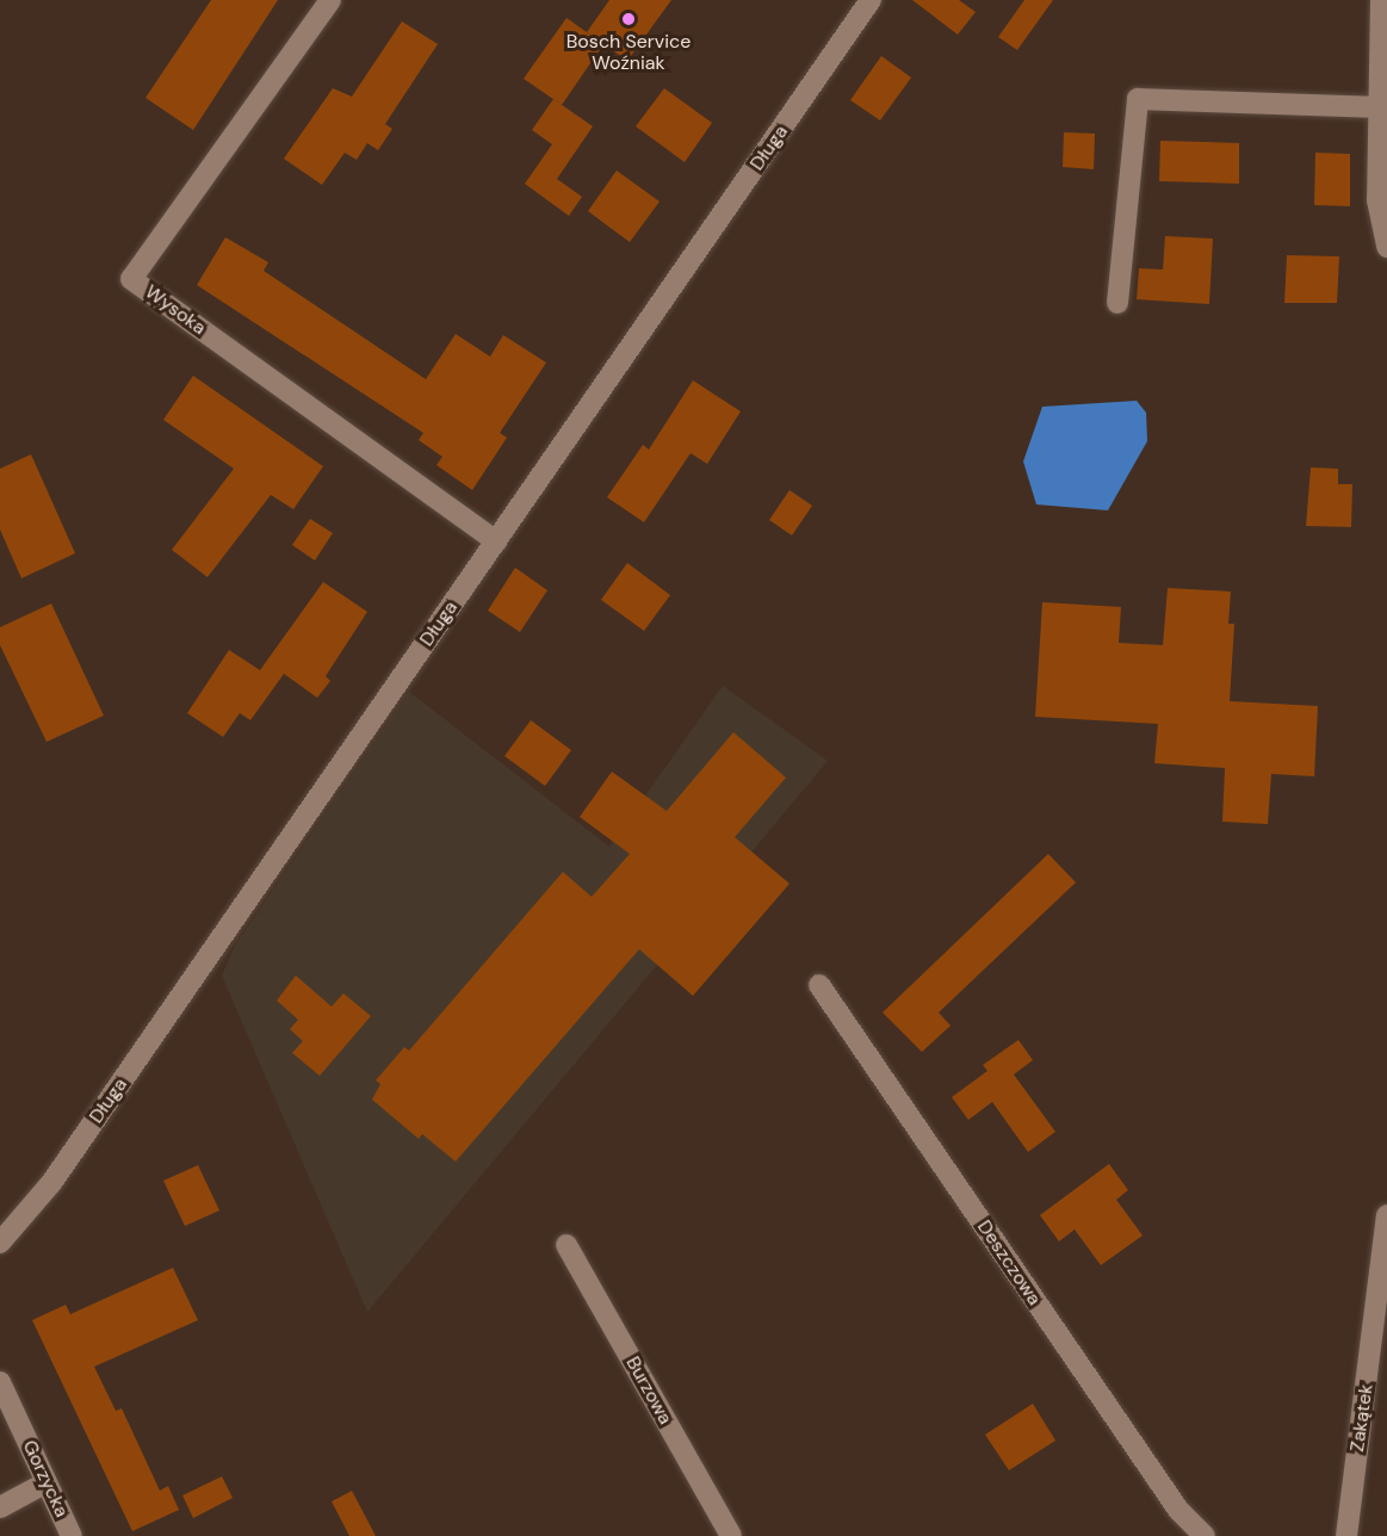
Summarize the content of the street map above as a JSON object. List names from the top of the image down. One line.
{"streets":{"street":["Długa","Wysoka","Deszczowa","Burzowa","Zakątek","Gorzycka"]},"crossings":[["Długa","Wysoka"]],"places":["Bosch Service Woźniak"]}
